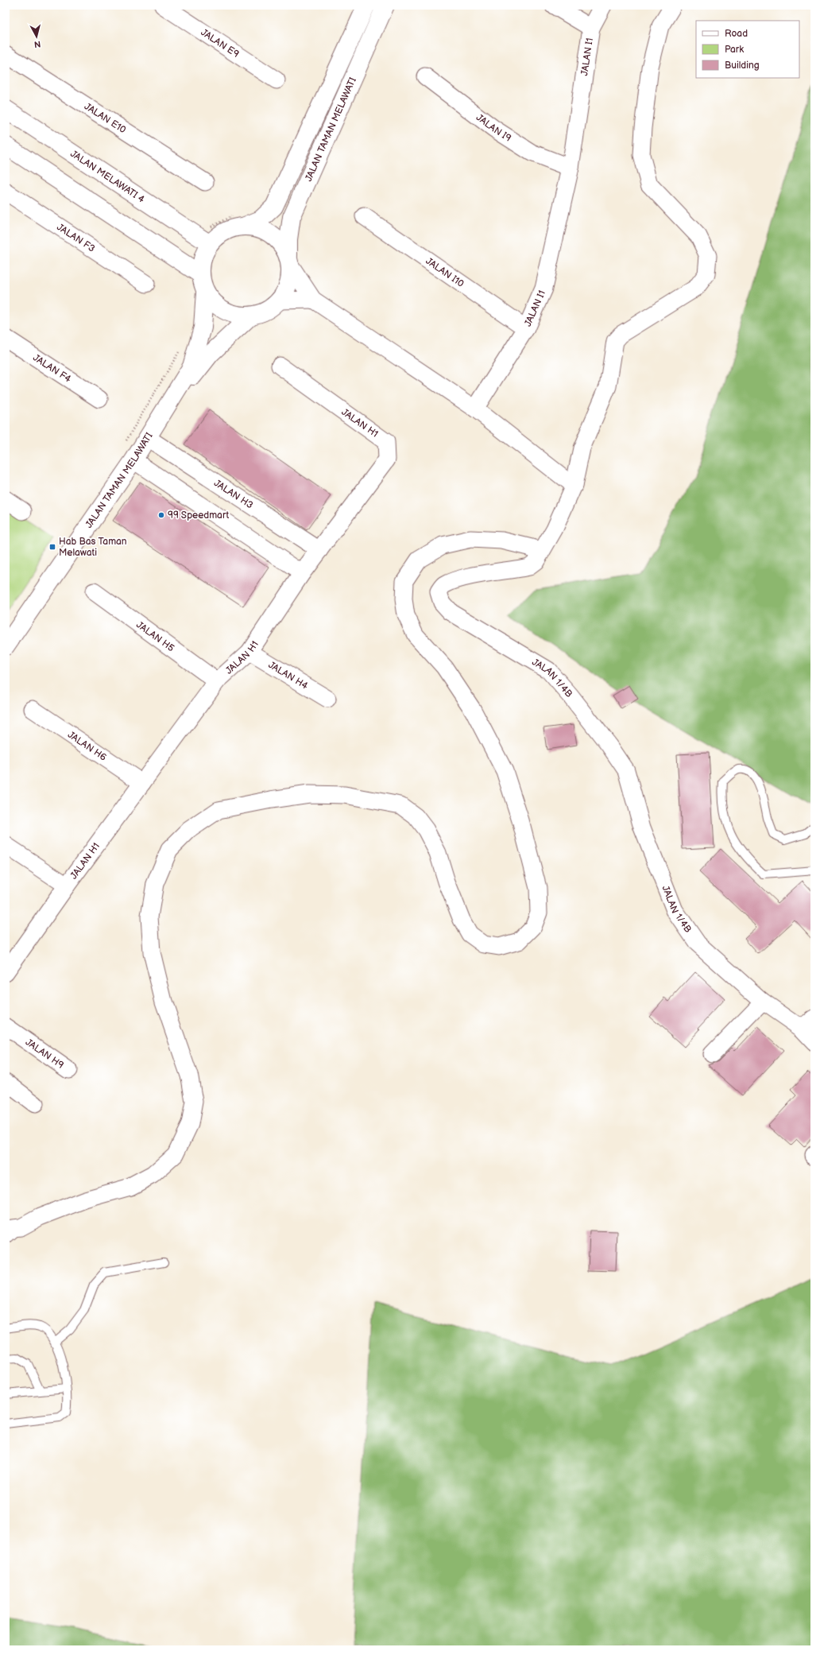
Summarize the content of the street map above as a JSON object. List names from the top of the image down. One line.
{"streets":{"main road":["JALAN TAMAN MELAWATI","JALAN MELAWATI 4"],"street":["JALAN E9","JALAN I1","JALAN E10","JALAN I9","JALAN F3","JALAN I10","JALAN F4","JALAN H1","JALAN H3","JALAN H5","JALAN H4","JALAN 1/4B","JALAN H6","JALAN H9"]},"crossings":[["JALAN I1","JALAN I9"],["JALAN I1","JALAN I10"],["JALAN TAMAN MELAWATI","JALAN MELAWATI 4"],["JALAN TAMAN MELAWATI","JALAN H3"],["JALAN H1","JALAN H3"],["JALAN H1","JALAN H5"],["JALAN H1","JALAN H4"],["JALAN H1","JALAN H6"]],"places":{"other":["99 Speedmart"],"transit":["Hab Bas Taman Melawati"]},"legend":["Road","Park","Building"],"north":"bottom"}
